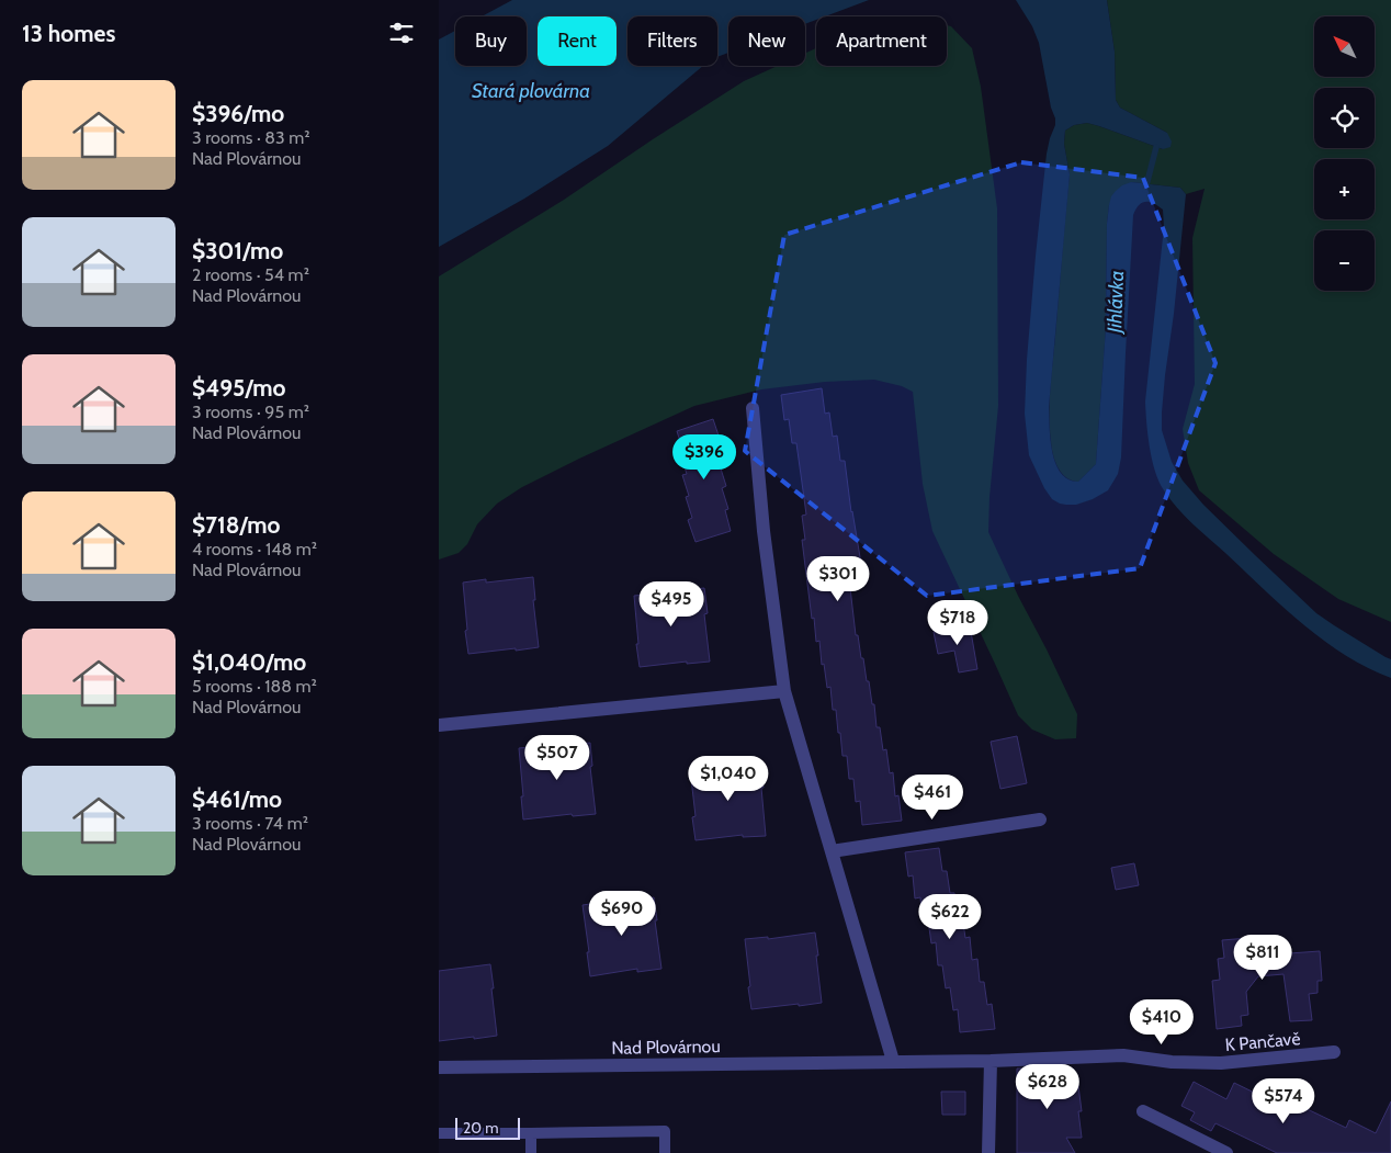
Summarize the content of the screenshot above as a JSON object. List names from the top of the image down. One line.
{"streets":{"street":["K Pančavě","Nad Plovárnou"]},"crossings":[["K Pančavě","Nad Plovárnou"]],"water":["Stará plovárna","Jihlávka"],"scale_bar":"20 m","north":"top left","page":{"heading":"13 homes","map_buttons":["+","−"],"chip":["Buy","Rent","Filters","New","Apartment"],"list":[{"name":"$396/mo","note":"3 rooms · 83 m² · Nad Plovárnou"},{"name":"$301/mo","note":"2 rooms · 54 m² · Nad Plovárnou"},{"name":"$495/mo","note":"3 rooms · 95 m² · Nad Plovárnou"},{"name":"$718/mo","note":"4 rooms · 148 m² · Nad Plovárnou"},{"name":"$1,040/mo","note":"5 rooms · 188 m² · Nad Plovárnou"},{"name":"$461/mo","note":"3 rooms · 74 m² · Nad Plovárnou"}],"price":["$396","$301","$495","$718","$507","$1,040","$461","$690","$622","$811","$410","$628","$574"],"scale":"20 m"}}
